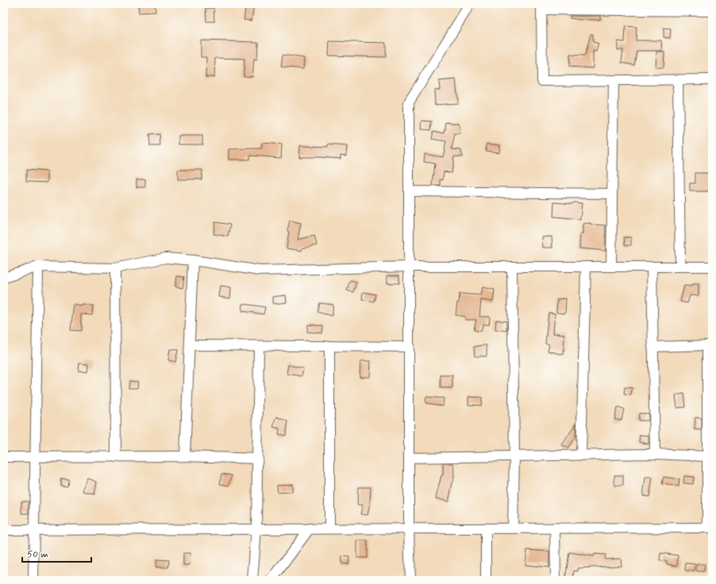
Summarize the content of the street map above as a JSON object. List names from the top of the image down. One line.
{"scale_bar":"50 m"}
